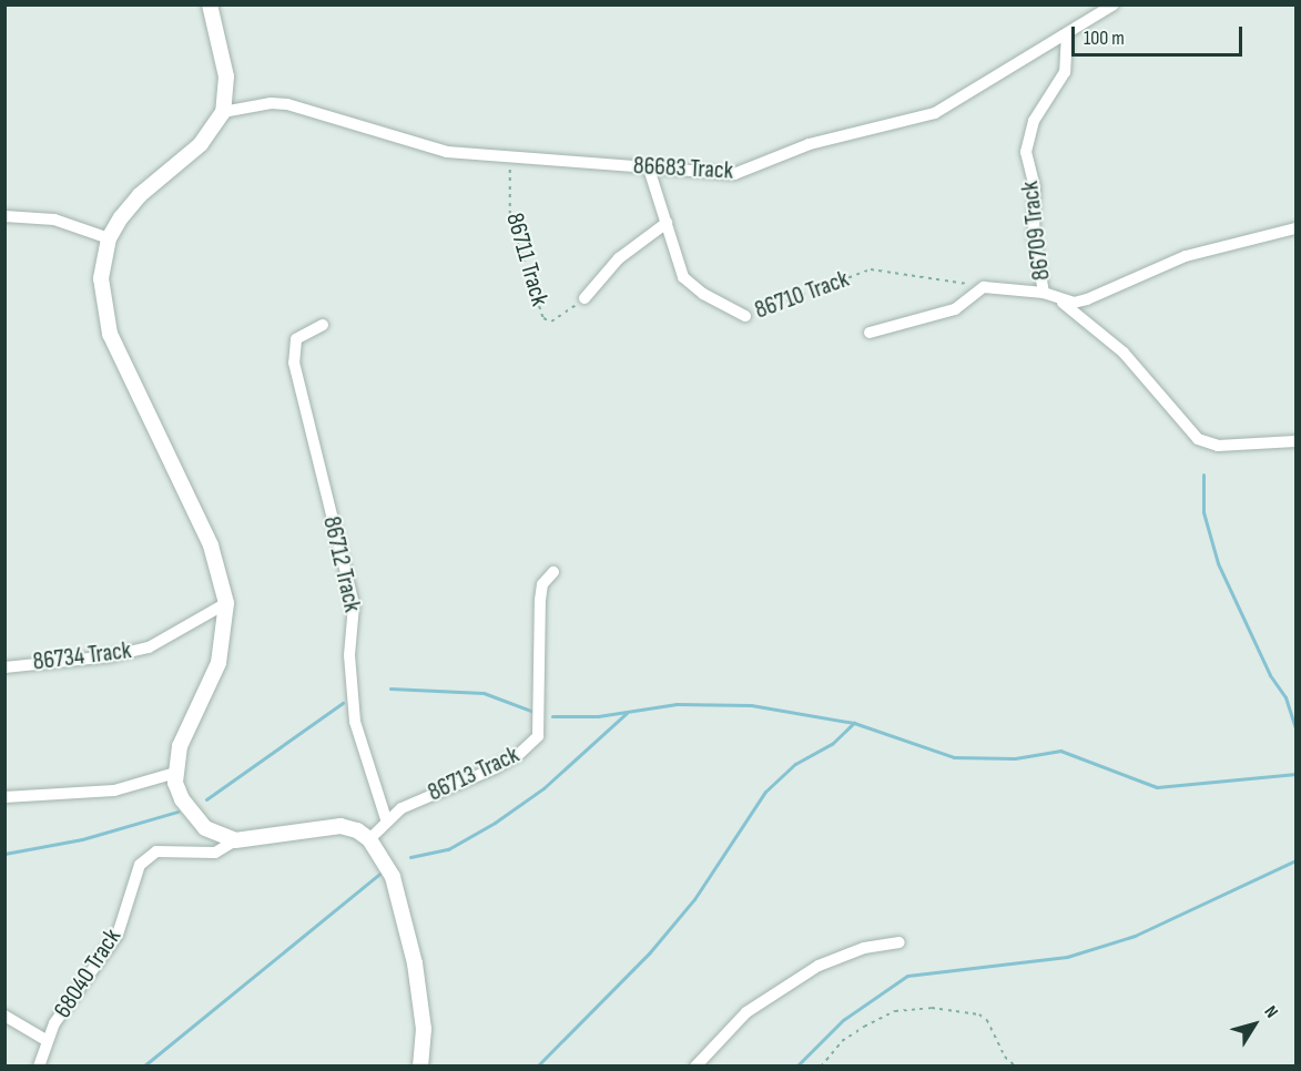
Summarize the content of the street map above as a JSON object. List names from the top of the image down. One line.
{"streets":{"street":["86683 Track","86709 Track","86711 Track","86710 Track","86712 Track","86734 Track","86713 Track","68040 Track"]},"crossings":[["86683 Track","86709 Track"],["86683 Track","86711 Track"],["86683 Track","86710 Track"],["86711 Track","86710 Track"],["86712 Track","86713 Track"]],"scale_bar":"100 m","north":"top right"}
